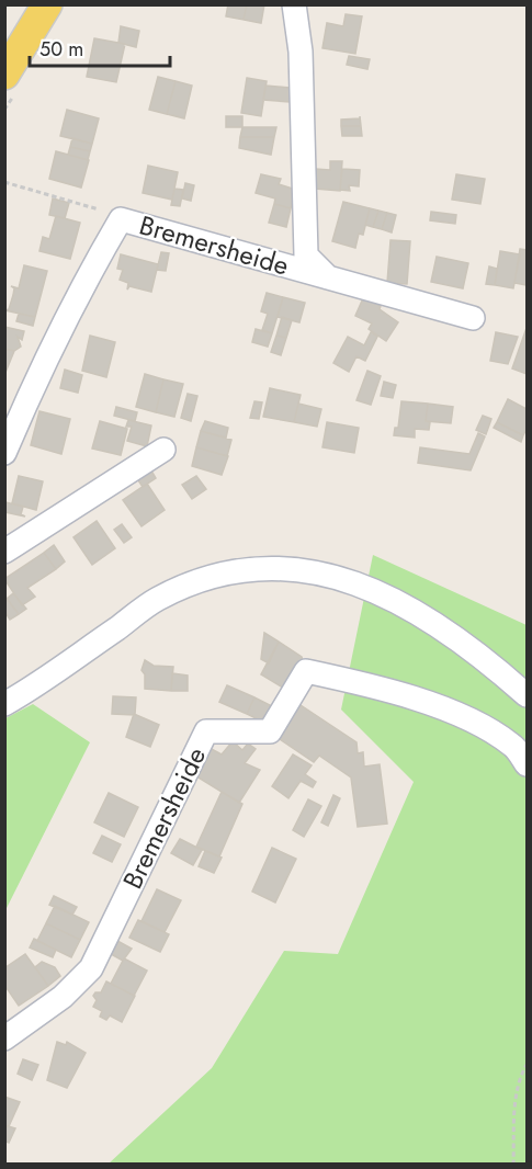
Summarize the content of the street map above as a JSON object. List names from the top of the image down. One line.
{"streets":{"street":["Bremersheide"]},"scale_bar":"50 m"}
